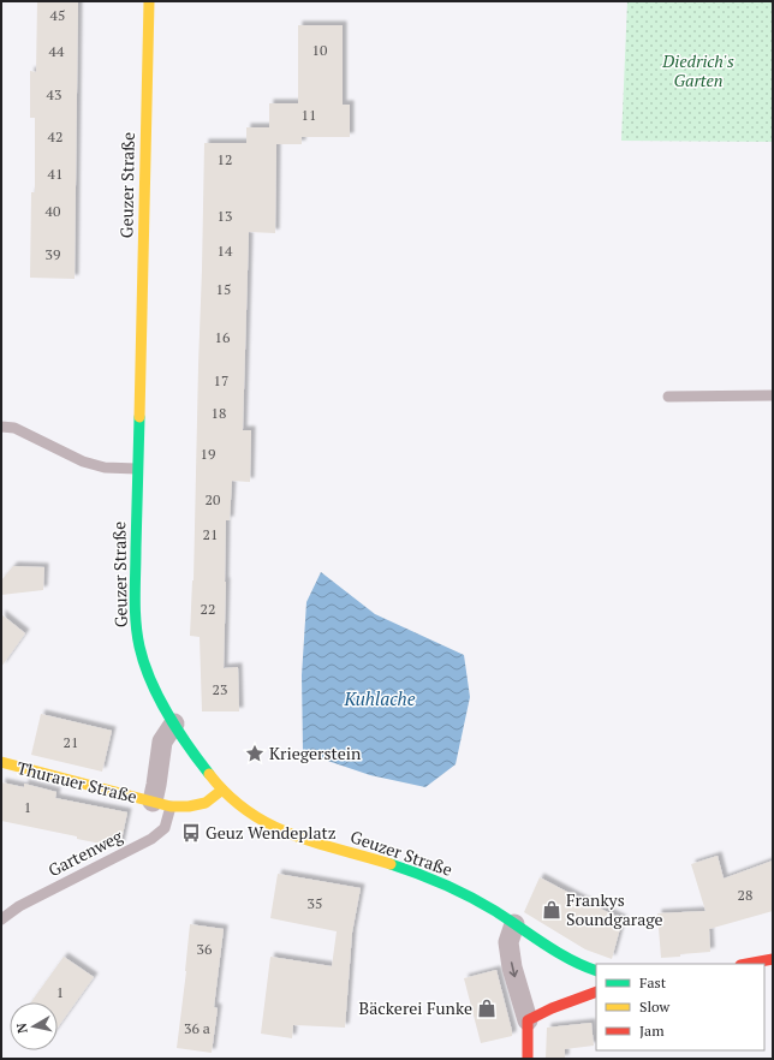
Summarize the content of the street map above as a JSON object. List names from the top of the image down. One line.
{"streets":{"main road":["Geuzer Straße","Thurauer Straße"],"lane":["Gartenweg"]},"crossings":[["Geuzer Straße","Thurauer Straße"],["Thurauer Straße","Gartenweg"]],"water":["Kuhlache"],"parks":["Diedrich's Garten"],"places":{"place":["Kriegerstein"],"bus stop":["Geuz Wendeplatz"],"shop":["Frankys Soundgarage","Bäckerei Funke"]},"house_numbers":["45","10","44","43","11","42","12","41","40","13","14","39","15","16","17","18","19","20","21","22","23","21","1","28","35","36","1","36 a"],"legend":["Fast","Slow","Jam"],"north":"left"}
